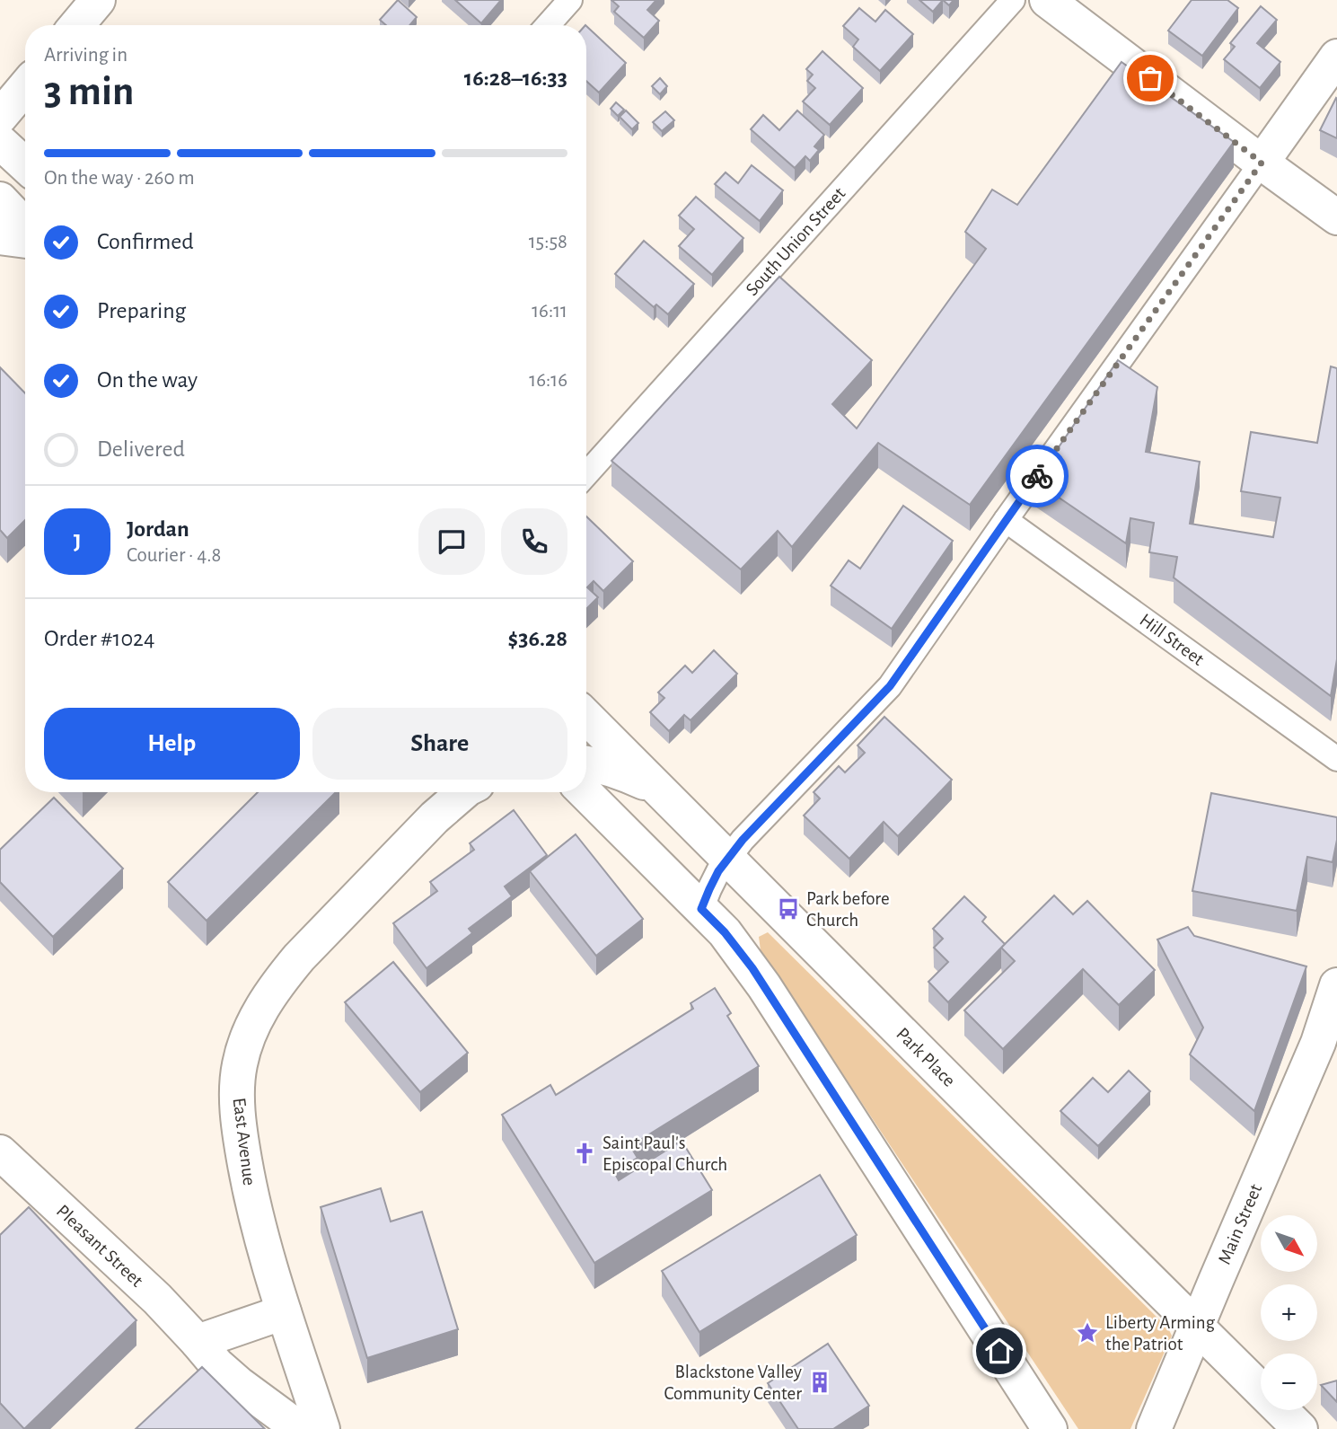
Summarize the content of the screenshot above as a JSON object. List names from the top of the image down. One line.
{"streets":{"main road":["Park Place","East Avenue","Main Street","Pleasant Street"],"street":["South Union Street","Hill Street"]},"crossings":[["Park Place","Main Street"]],"places":{"bus stop":["Park before Church"],"church":["Saint Paul's Episcopal Church"],"place":["Liberty Arming the Patriot"],"building":["Blackstone Valley Community Center"]},"north":"bottom right","page":{"heading":["3 min","Arriving in","16:28–16:33"],"panel":["Jordan","Courier · 4.8","Order #1024","$36.28"],"bar":"On the way · 260 m","list":[["Confirmed","15:58"],["Preparing","16:11"],["On the way","16:16"],"Delivered"],"round":"J","buttons":["Help","Share"],"map_buttons":["+","−"]}}
